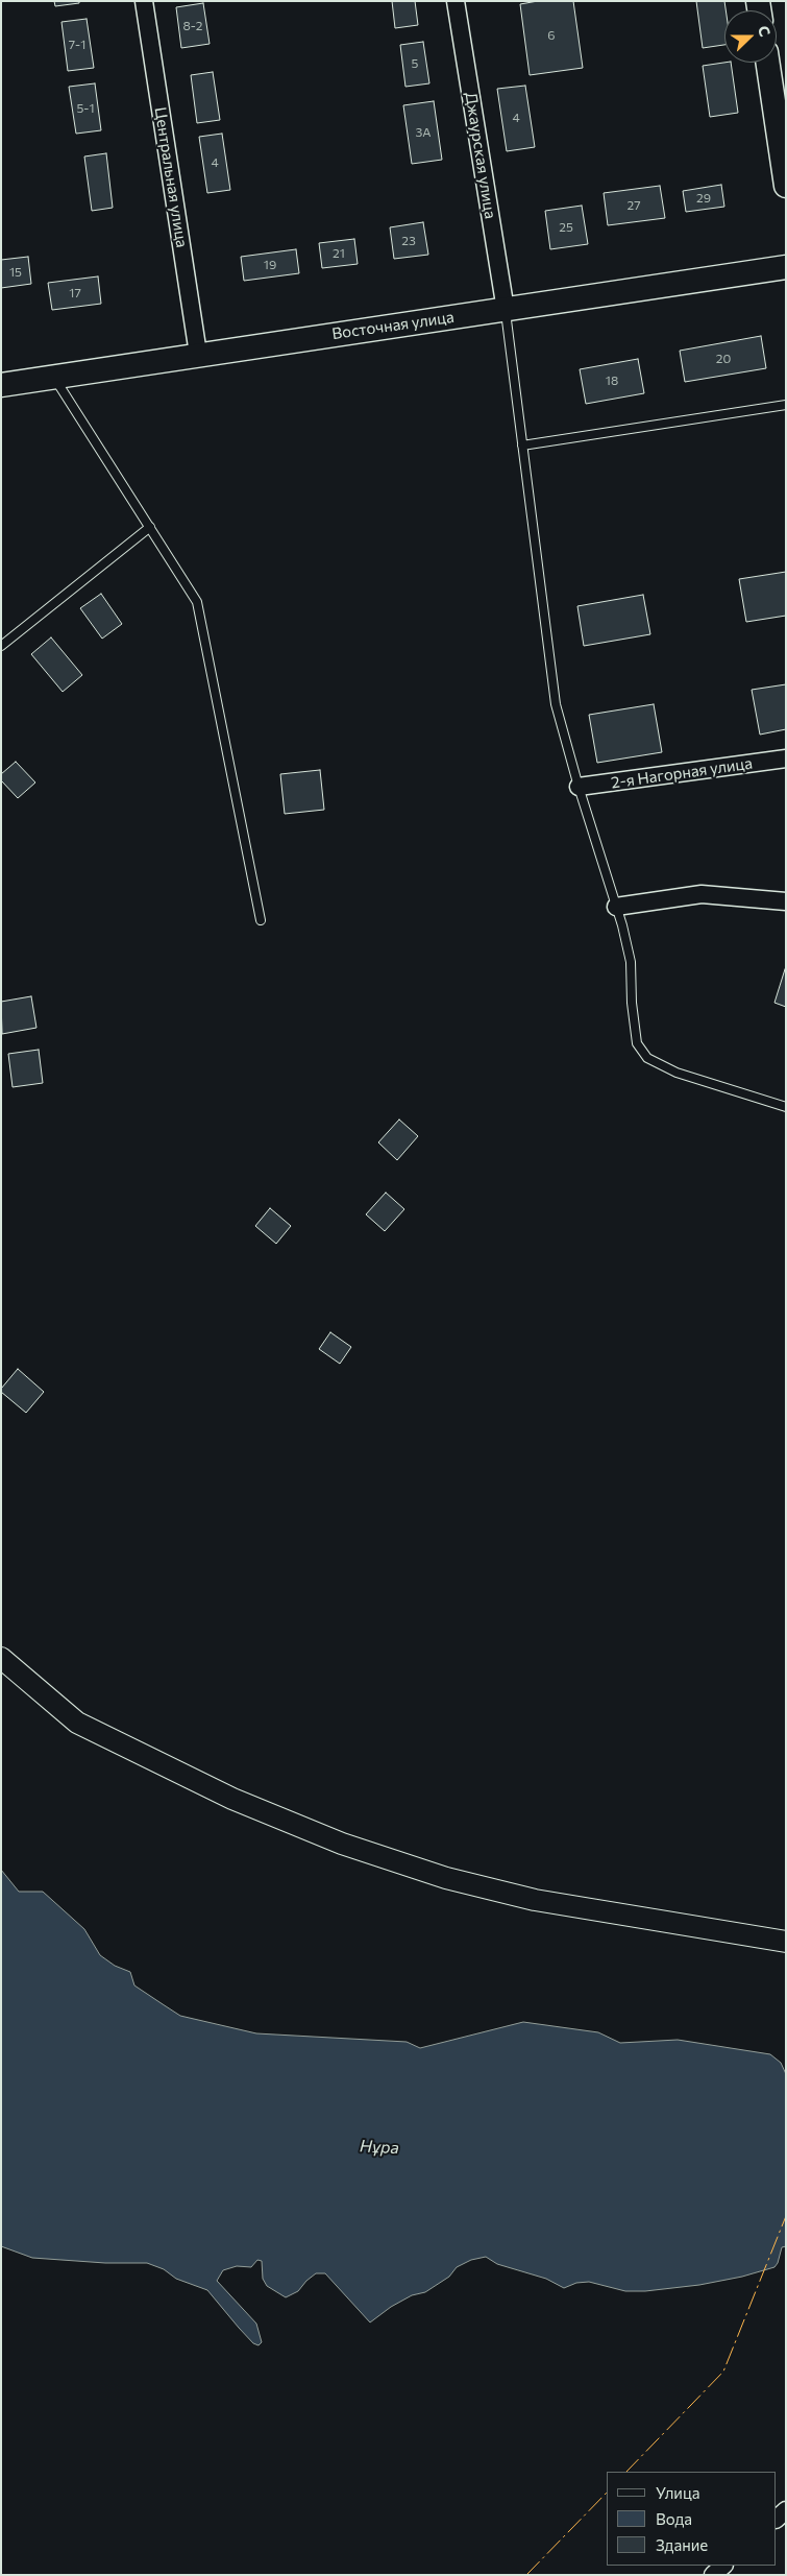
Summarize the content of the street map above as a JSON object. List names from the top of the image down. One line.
{"streets":{"main road":["Восточная улица"],"street":["Джаурская улица","Центральная улица","2-я Нагорная улица"]},"crossings":[["Джаурская улица","Восточная улица"],["Центральная улица","Восточная улица"]],"water":["Нұра"],"house_numbers":["8-2","6","7-1","5","5-1","4","3А","4","29","27","25","23","21","19","15","17","20","18"],"legend":["Улица","Вода","Здание"],"north":"right"}
